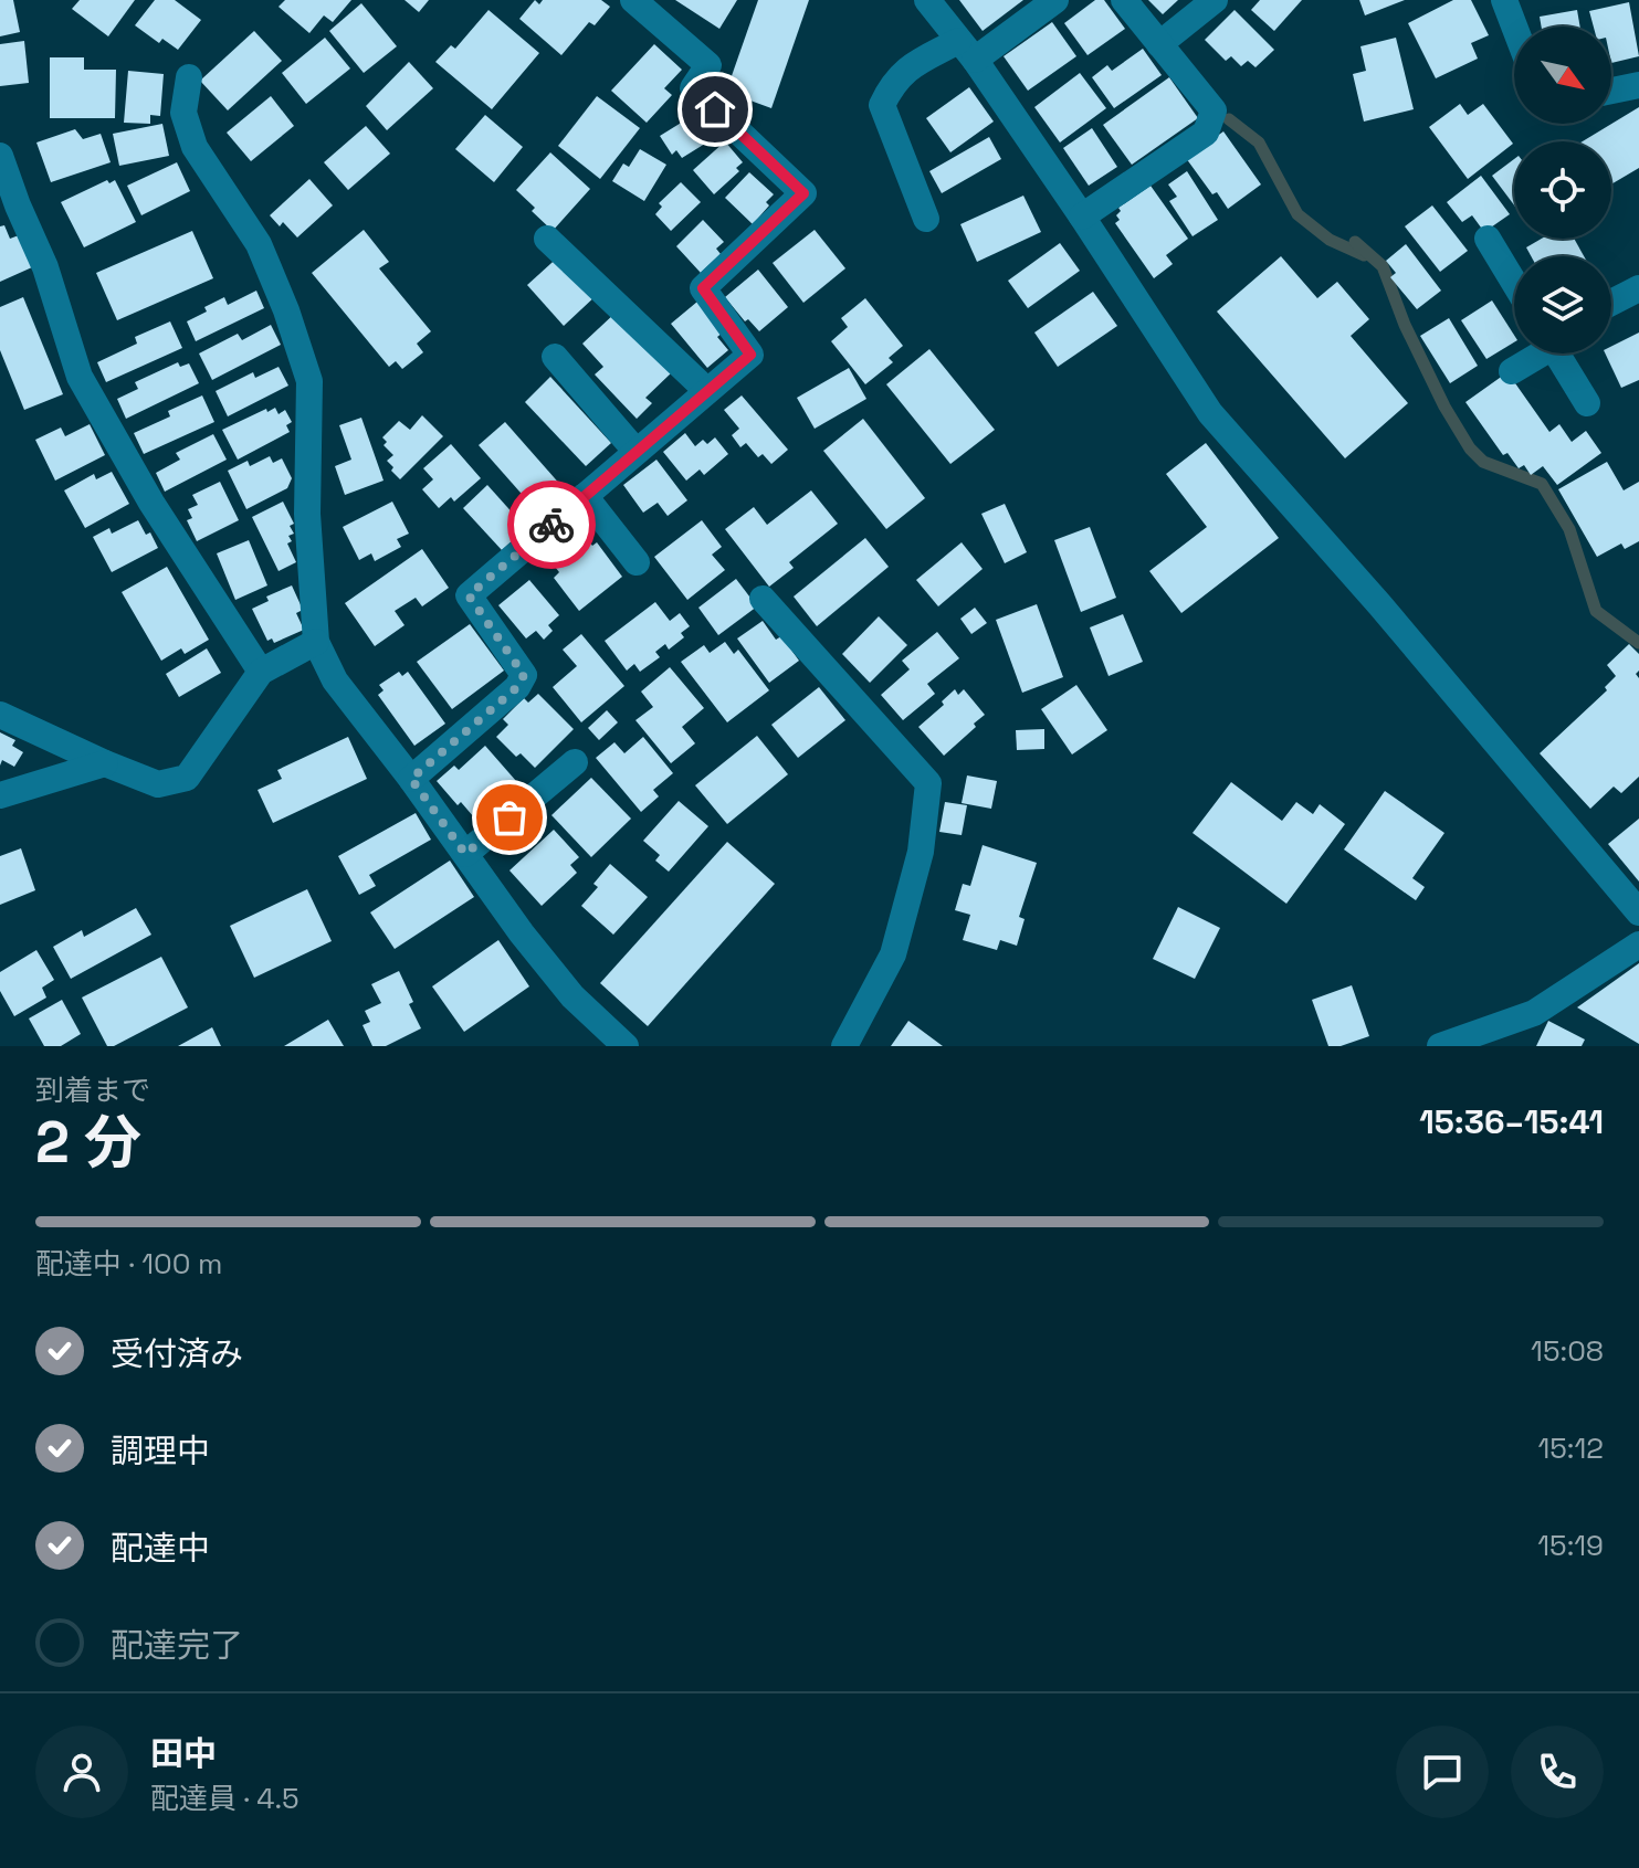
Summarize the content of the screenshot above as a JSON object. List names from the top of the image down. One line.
{"north":"bottom right","page":{"heading":["2 分","到着まで","15:36–15:41"],"panel":["田中","配達員 · 4.5"],"bar":"配達中 · 100 m","list":[["受付済み","15:08"],["調理中","15:12"],["配達中","15:19"],"配達完了"]}}
